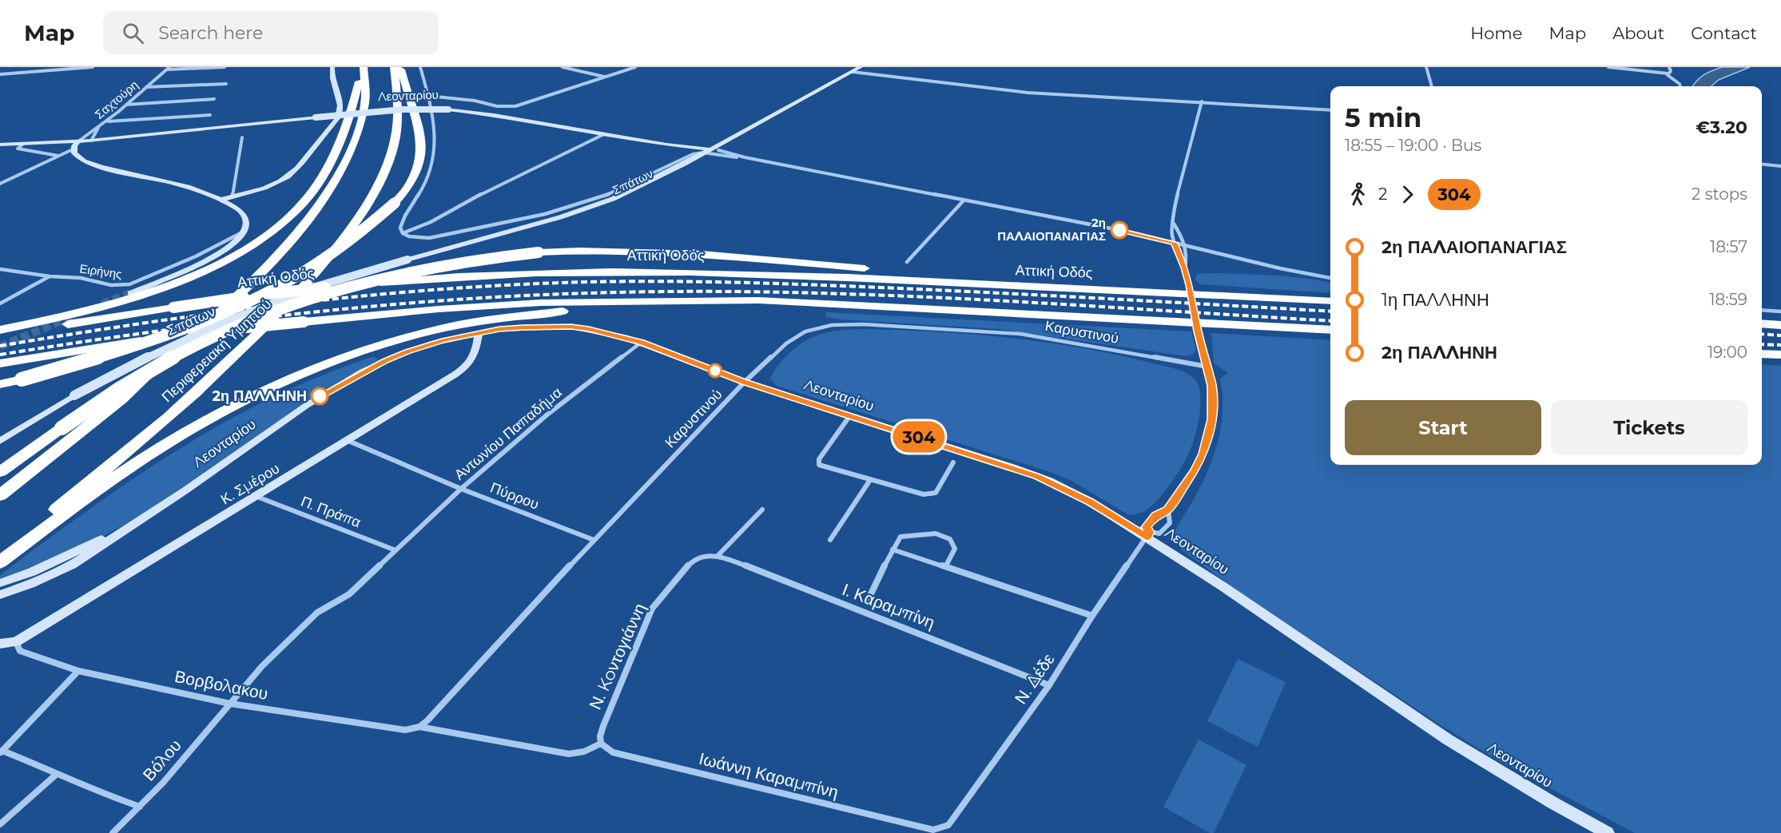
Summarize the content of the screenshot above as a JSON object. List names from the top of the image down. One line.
{"streets":{"highway":["Αττική Οδός","Περιφερειακή Υμηττού"],"street":["Λεονταρίου","Σαχτούρη","Σπάτων","Ειρήνης","Καρυστινού","Αντωνίου Παπαδήμα","Κ. Σμέρου","Πύρρου","Π. Πράπα","Ι. Καραμπίνη","Ν. Koντογιάννη","Ν. Δέδε","Βορβολακου","Βόλου","Ιωάννη Καραμπίνη"]},"crossings":[["Λεονταρίου","Σαχτούρη"],["Λεονταρίου","Σπάτων"],["Λεονταρίου","Καρυστινού"],["Λεονταρίου","Αντωνίου Παπαδήμα"],["Λεονταρίου","Κ. Σμέρου"],["Λεονταρίου","Ν. Δέδε"],["Καρυστινού","Πύρρου"],["Καρυστινού","Ν. Δέδε"],["Καρυστινού","Βορβολακου"],["Αντωνίου Παπαδήμα","Πύρρου"],["Αντωνίου Παπαδήμα","Π. Πράπα"],["Αντωνίου Παπαδήμα","Βορβολακου"],["Αντωνίου Παπαδήμα","Βόλου"],["Κ. Σμέρου","Πύρρου"],["Κ. Σμέρου","Π. Πράπα"],["Κ. Σμέρου","Βορβολακου"],["Ι. Καραμπίνη","Ν. Koντογιάννη"],["Ι. Καραμπίνη","Ν. Δέδε"],["Ν. Koντογιάννη","Βορβολακου"],["Ν. Koντογιάννη","Ιωάννη Καραμπίνη"],["Ν. Δέδε","Ιωάννη Καραμπίνη"],["Βορβολακου","Βόλου"],["Βορβολακου","Ιωάννη Καραμπίνη"]],"places":["2η ΠΑΛΑΙΟΠΑΝΑΓΙΑΣ","2η ΠΑΛΛΗΝΗ"],"lines":["bus line 304"],"page":{"header":"Map","search":"Search here","nav":["Home","Map","About","Contact"],"on_map":"304","heading":["5 min","18:55 – 19:00 · Bus","€3.20"],"legs":["2","304","2 stops"],"list":[{"name":"2η ΠΑΛΑΙΟΠΑΝΑΓΙΑΣ","value":"18:57"},{"name":"1η ΠΑΛΛΗΝΗ","value":"18:59"},{"name":"2η ΠΑΛΛΗΝΗ","value":"19:00"}],"buttons":["Start","Tickets"]}}
